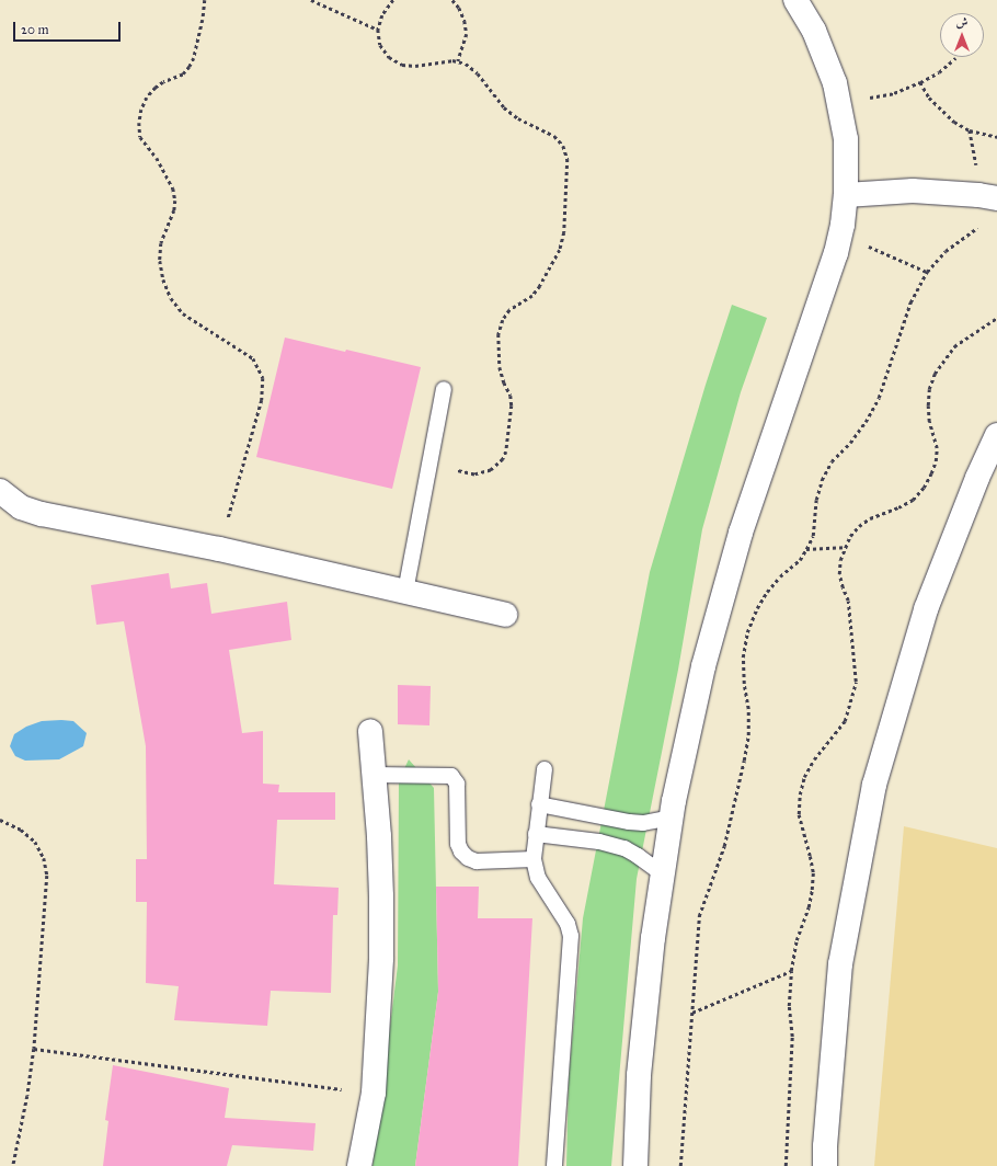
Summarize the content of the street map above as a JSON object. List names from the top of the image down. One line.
{"scale_bar":"20 m","north":"top"}
